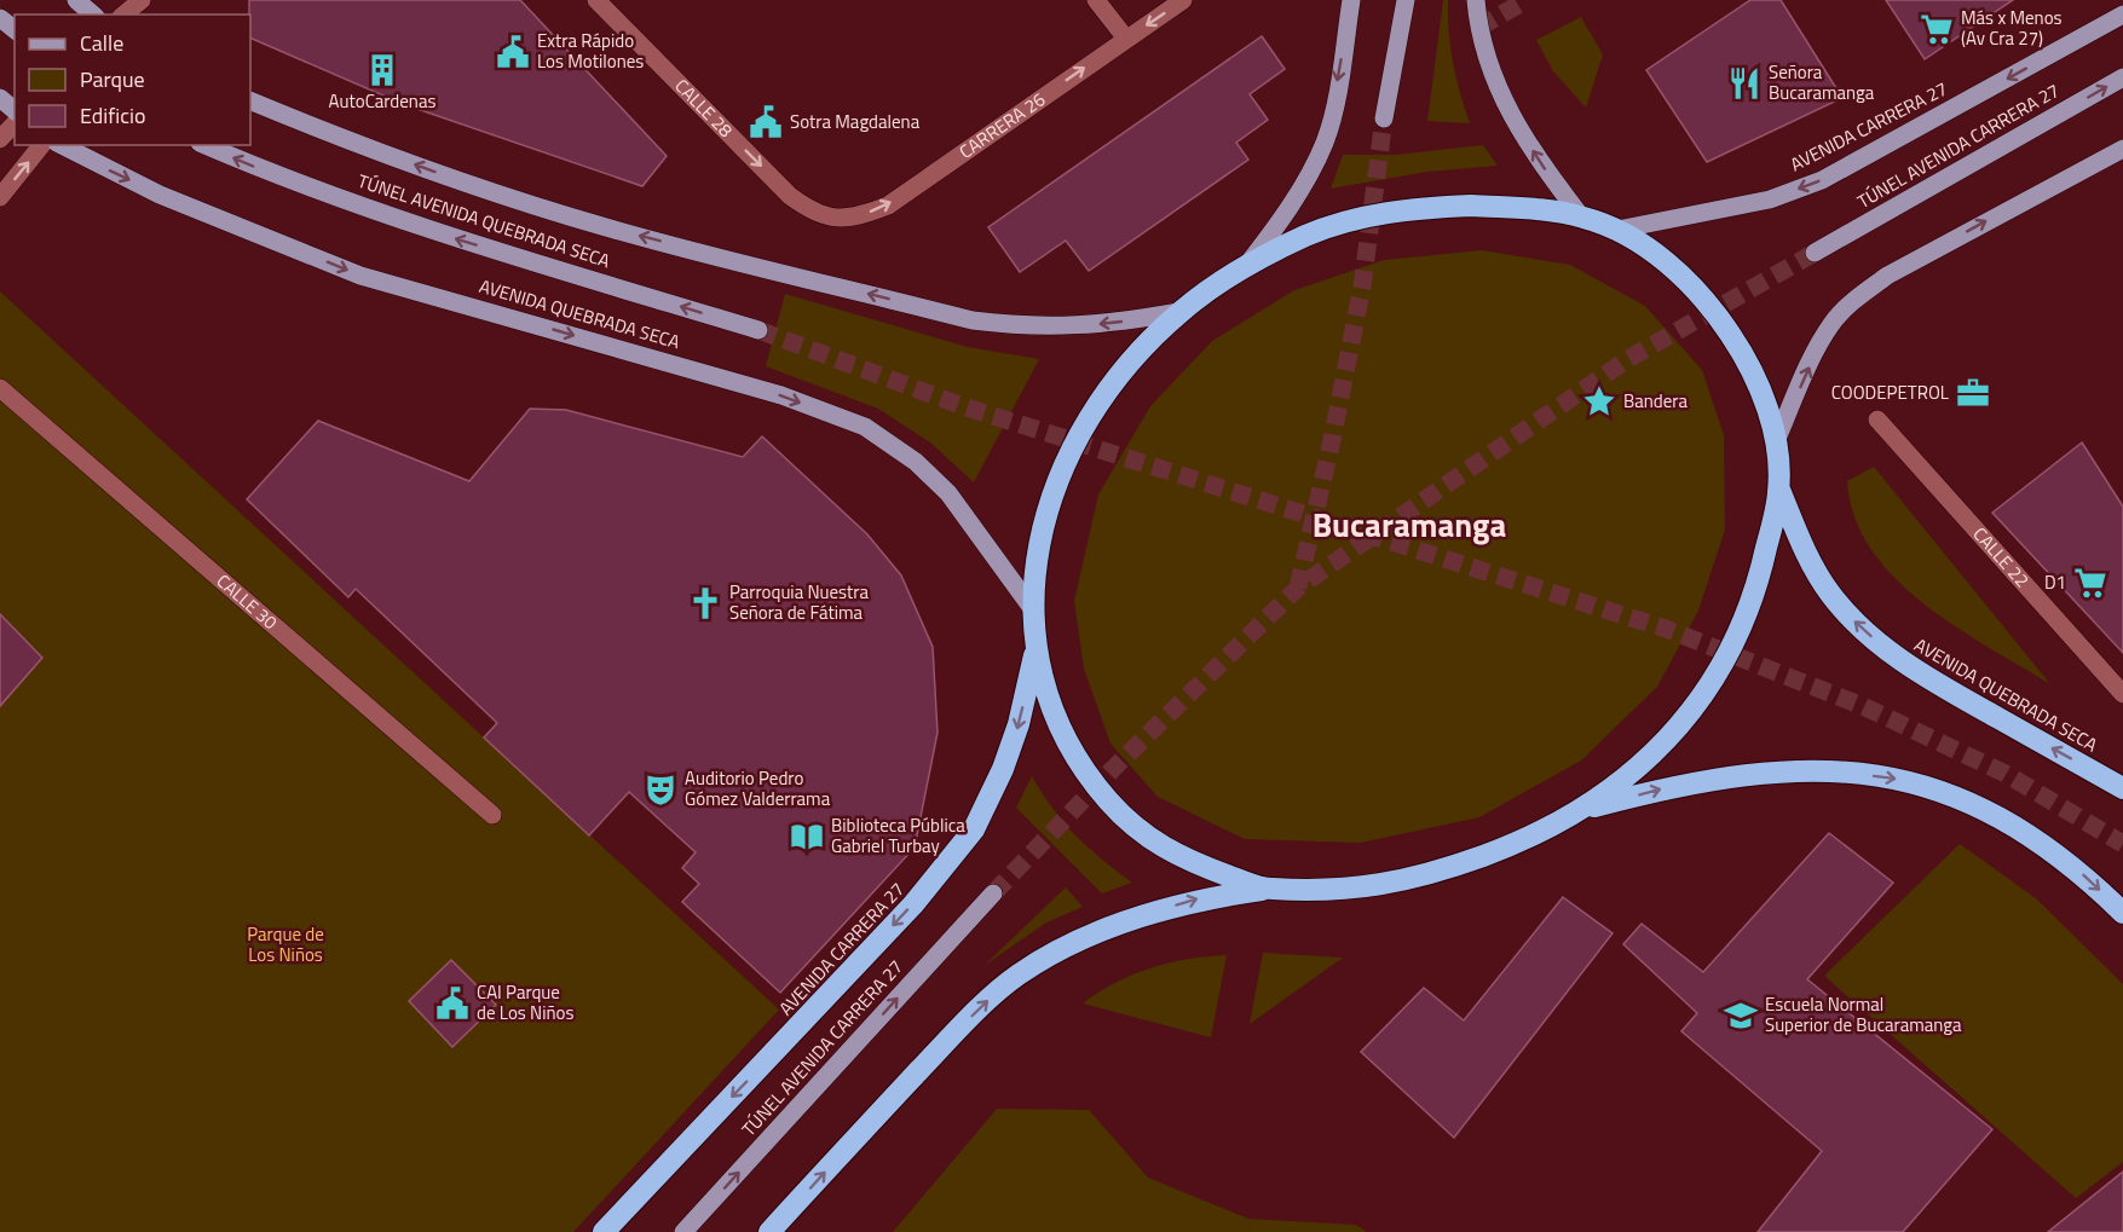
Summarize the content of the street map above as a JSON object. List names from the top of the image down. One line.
{"streets":{"highway":["AVENIDA CARRERA 27","AVENIDA QUEBRADA SECA"],"main road":["TÚNEL AVENIDA CARRERA 27","TÚNEL AVENIDA QUEBRADA SECA"],"street":["CALLE 28","CARRERA 26","CALLE 22","CALLE 30"]},"crossings":[["CALLE 28","CARRERA 26"]],"one_way":["CALLE 28","AVENIDA CARRERA 27"],"districts":["Bucaramanga"],"parks":["Parque de Los Niños"],"places":{"supermarket":["Más x Menos (Av Cra 27)","D1"],"public building":["Extra Rápido Los Motilones","Sotra Magdalena","CAI Parque de Los Niños"],"building":["AutoCardenas"],"restaurant":["Señora Bucaramanga"],"office":["COODEPETROL"],"place":["Bandera"],"church":["Parroquia Nuestra Señora de Fátima"],"theatre":["Auditorio Pedro Gómez Valderrama"],"library":["Biblioteca Pública Gabriel Turbay"],"school or university":["Escuela Normal Superior de Bucaramanga"]},"legend":["Calle","Parque","Edificio"]}
